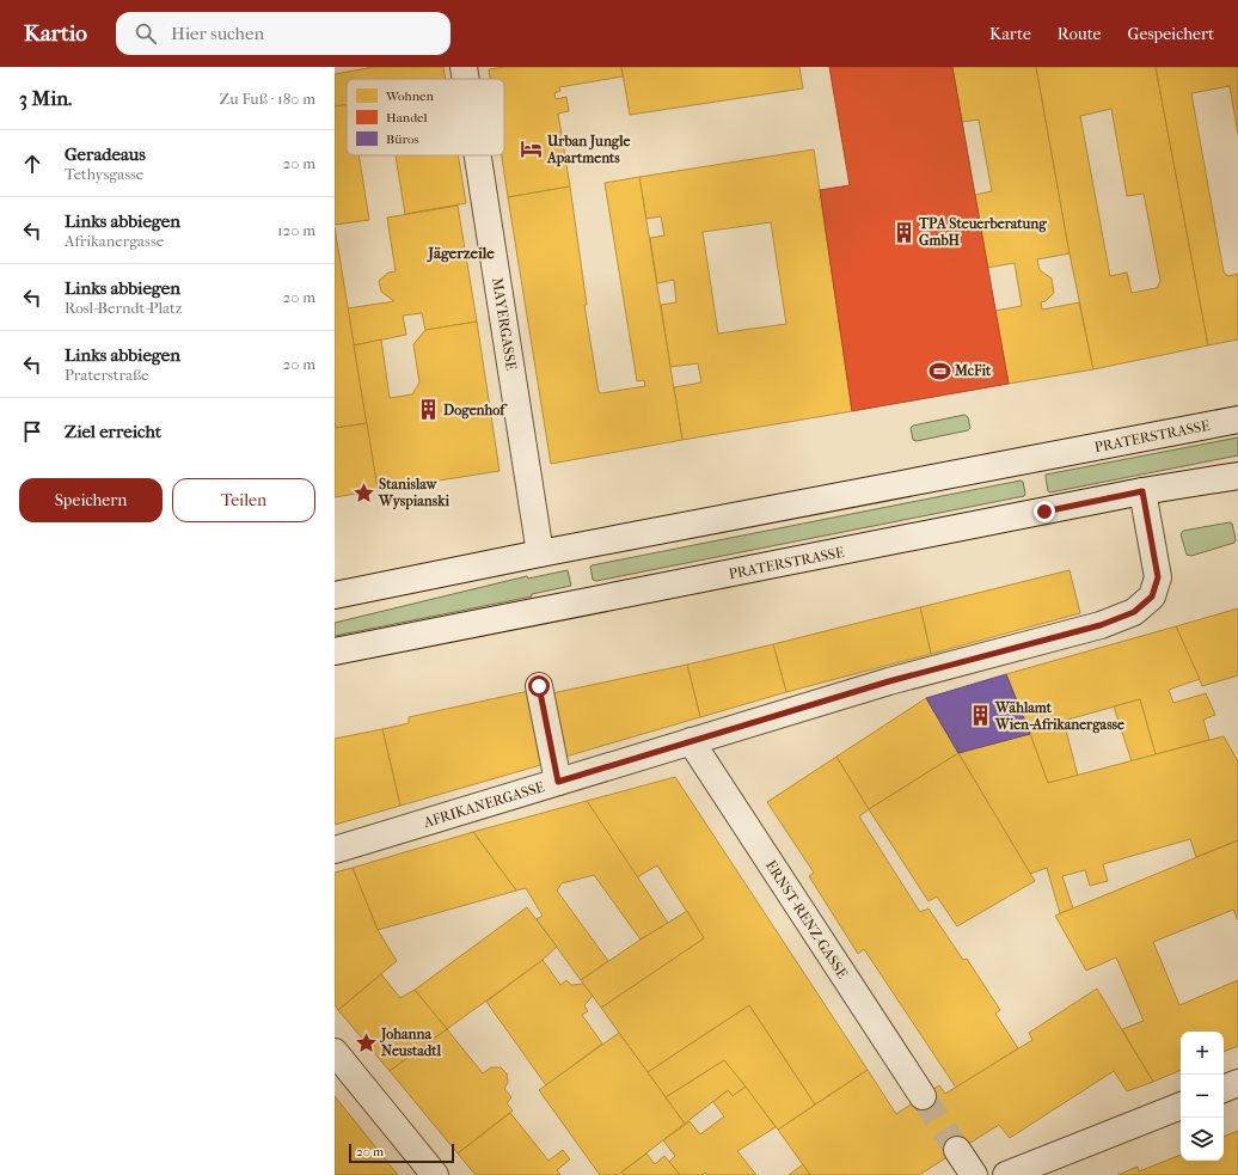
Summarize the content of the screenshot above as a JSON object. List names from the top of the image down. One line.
{"streets":{"street":["MAYERGASSE","PRATERSTRASSE","AFRIKANERGASSE","ERNST-RENZ-GASSE"]},"crossings":[["MAYERGASSE","PRATERSTRASSE"],["PRATERSTRASSE","AFRIKANERGASSE"],["AFRIKANERGASSE","ERNST-RENZ-GASSE"]],"districts":["Jägerzeile"],"places":{"hotel":["Urban Jungle Apartments"],"building":["TPA Steuerberatung GmbH","Dogenhof","Wählamt Wien-Afrikanergasse"],"sports":["McFit"],"place":["Stanislaw Wyspianski","Johanna Neustadtl"]},"legend":["Wohnen","Handel","Büros"],"scale_bar":"20 m","page":{"header":"Kartio","search":"Hier suchen","nav":["Karte","Route","Gespeichert"],"heading":["3 Min.","Zu Fuß · 180 m"],"list":[["Geradeaus","Tethysgasse","20 m"],["Links abbiegen","Afrikanergasse","120 m"],["Links abbiegen","Rosl-Berndt-Platz","20 m"],["Links abbiegen","Praterstraße","20 m"],"Ziel erreicht"],"buttons":["Speichern","Teilen"],"map_buttons":["+","−"],"scale":"20 m"}}
